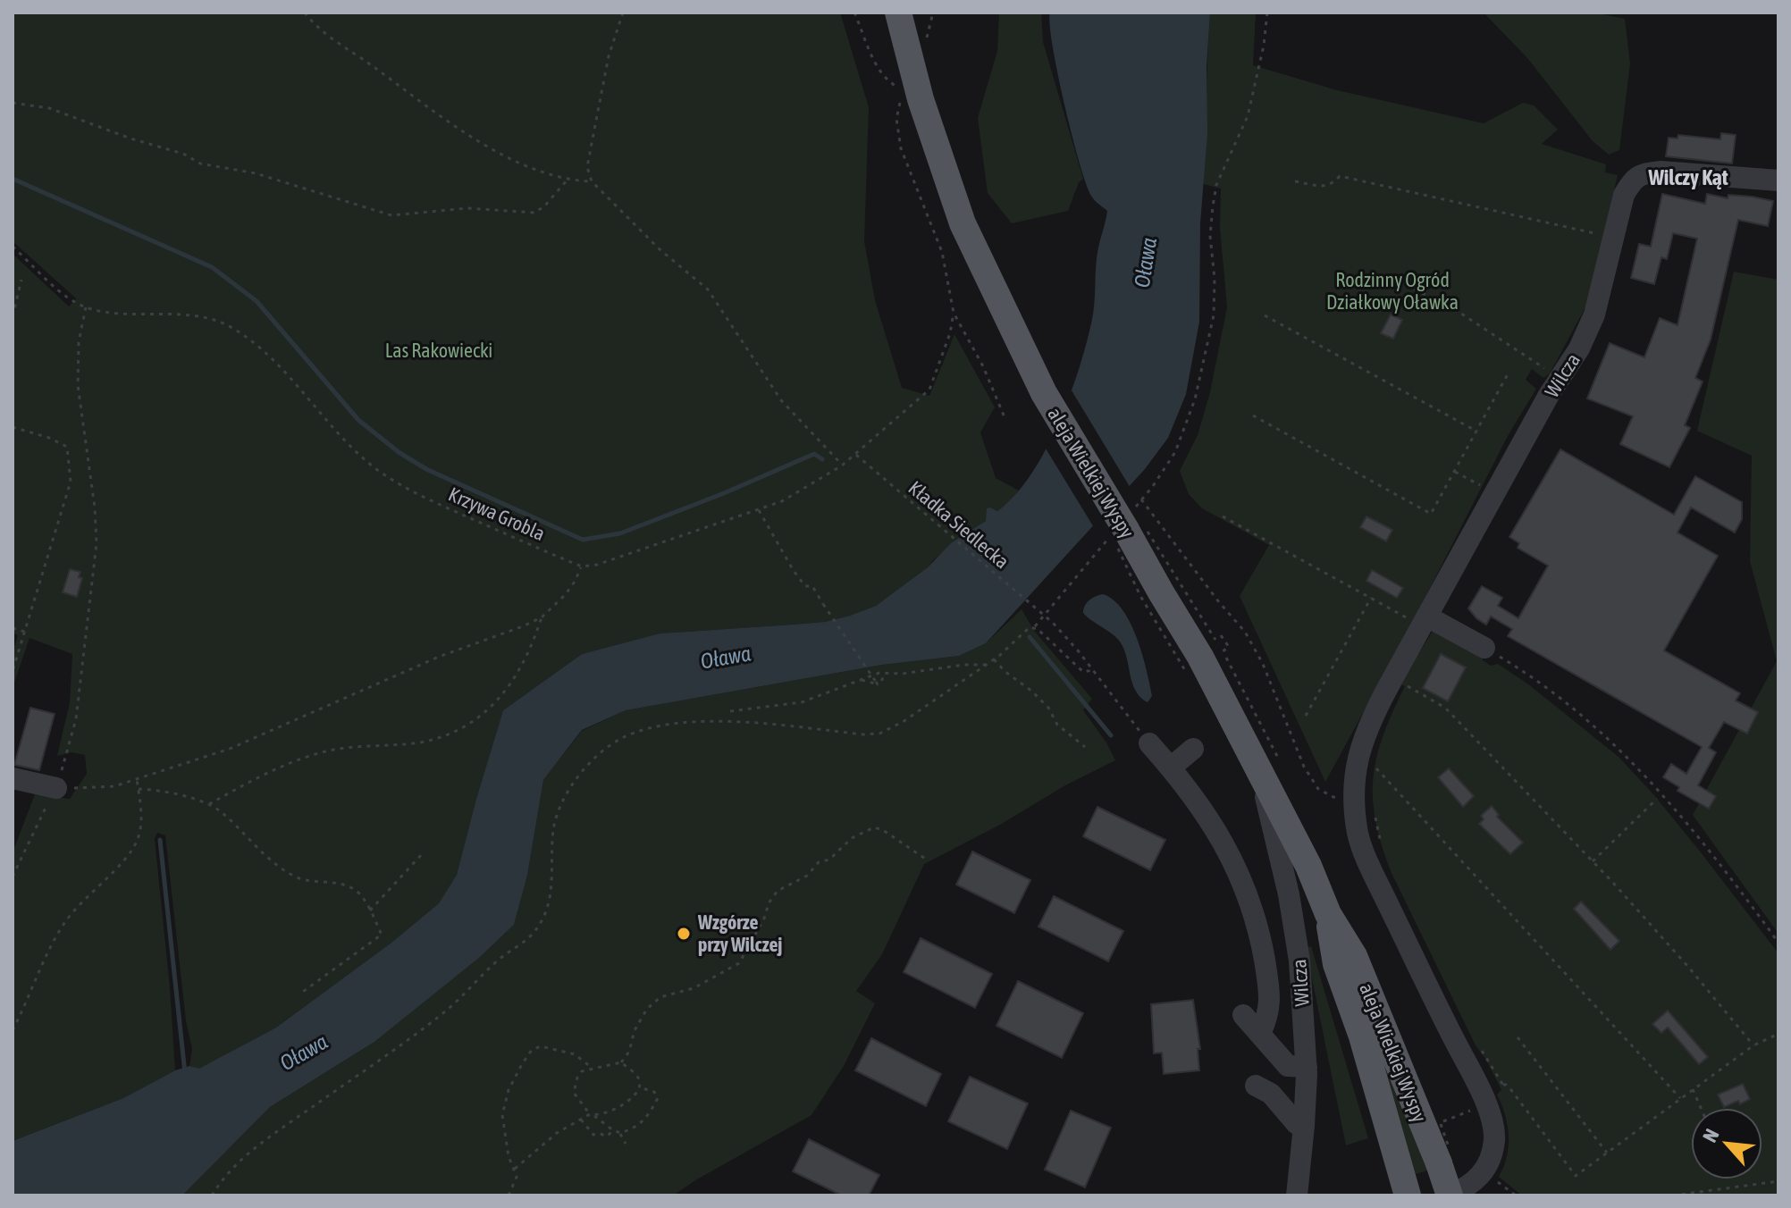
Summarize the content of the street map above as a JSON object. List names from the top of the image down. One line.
{"streets":{"main road":["aleja Wielkiej Wyspy"],"street":["Wilcza"],"path":["Krzywa Grobla","Kładka Siedlecka"]},"crossings":[["Wilcza","aleja Wielkiej Wyspy"]],"districts":["Wilczy Kąt"],"water":["Oława"],"parks":["Rodzinny Ogród Działkowy Oławka","Las Rakowiecki"],"places":["Wzgórze przy Wilczej"],"north":"top left"}
